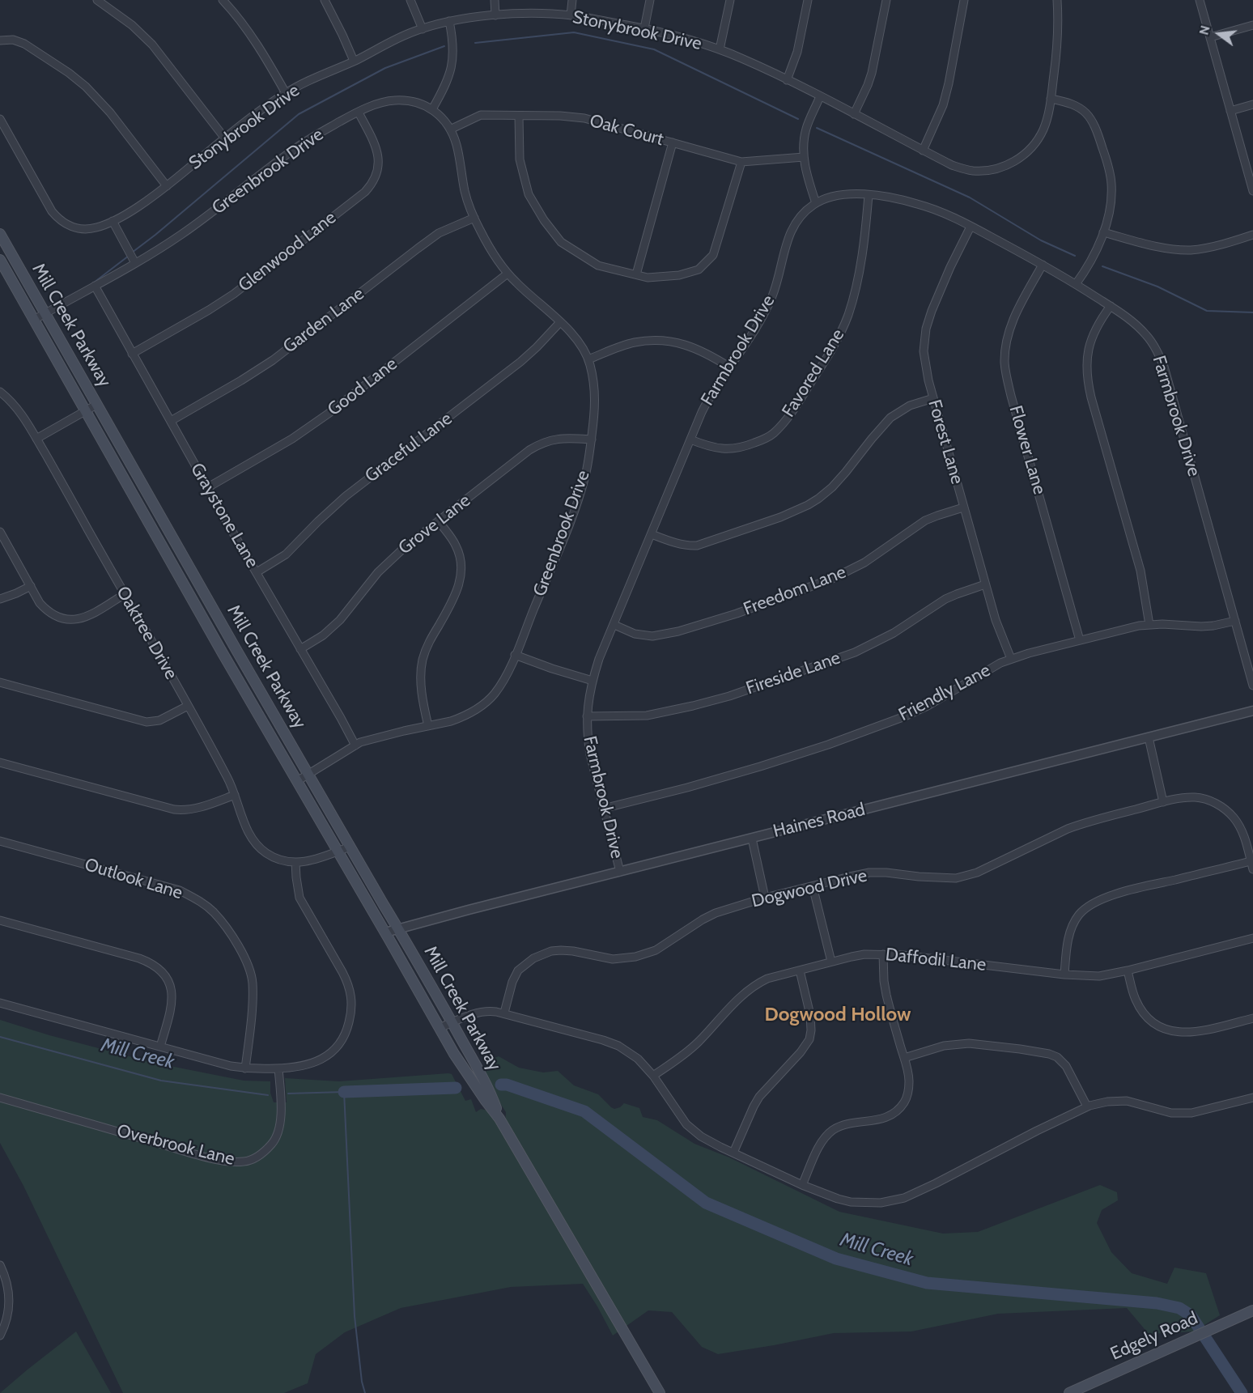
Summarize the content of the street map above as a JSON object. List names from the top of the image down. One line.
{"streets":{"main road":["Mill Creek Parkway","Edgely Road"],"street":["Stonybrook Drive","Oak Court","Greenbrook Drive","Glenwood Lane","Garden Lane","Farmbrook Drive","Favored Lane","Good Lane","Forest Lane","Graceful Lane","Flower Lane","Graystone Lane","Grove Lane","Freedom Lane","Oaktree Drive","Fireside Lane","Friendly Lane","Haines Road","Outlook Lane","Dogwood Drive","Daffodil Lane","Overbrook Lane"]},"crossings":[["Oak Court","Greenbrook Drive"],["Greenbrook Drive","Glenwood Lane"],["Greenbrook Drive","Garden Lane"],["Greenbrook Drive","Mill Creek Parkway"],["Greenbrook Drive","Good Lane"],["Greenbrook Drive","Graceful Lane"],["Greenbrook Drive","Graystone Lane"],["Greenbrook Drive","Grove Lane"],["Glenwood Lane","Graystone Lane"],["Garden Lane","Graystone Lane"],["Mill Creek Parkway","Oaktree Drive"],["Mill Creek Parkway","Haines Road"],["Farmbrook Drive","Favored Lane"],["Farmbrook Drive","Forest Lane"],["Farmbrook Drive","Flower Lane"],["Farmbrook Drive","Freedom Lane"],["Farmbrook Drive","Fireside Lane"],["Farmbrook Drive","Friendly Lane"],["Farmbrook Drive","Haines Road"],["Good Lane","Graystone Lane"],["Forest Lane","Freedom Lane"],["Forest Lane","Fireside Lane"],["Forest Lane","Friendly Lane"],["Graceful Lane","Graystone Lane"],["Flower Lane","Friendly Lane"],["Graystone Lane","Grove Lane"]],"districts":["Dogwood Hollow"],"water":["Mill Creek"],"north":"left"}
